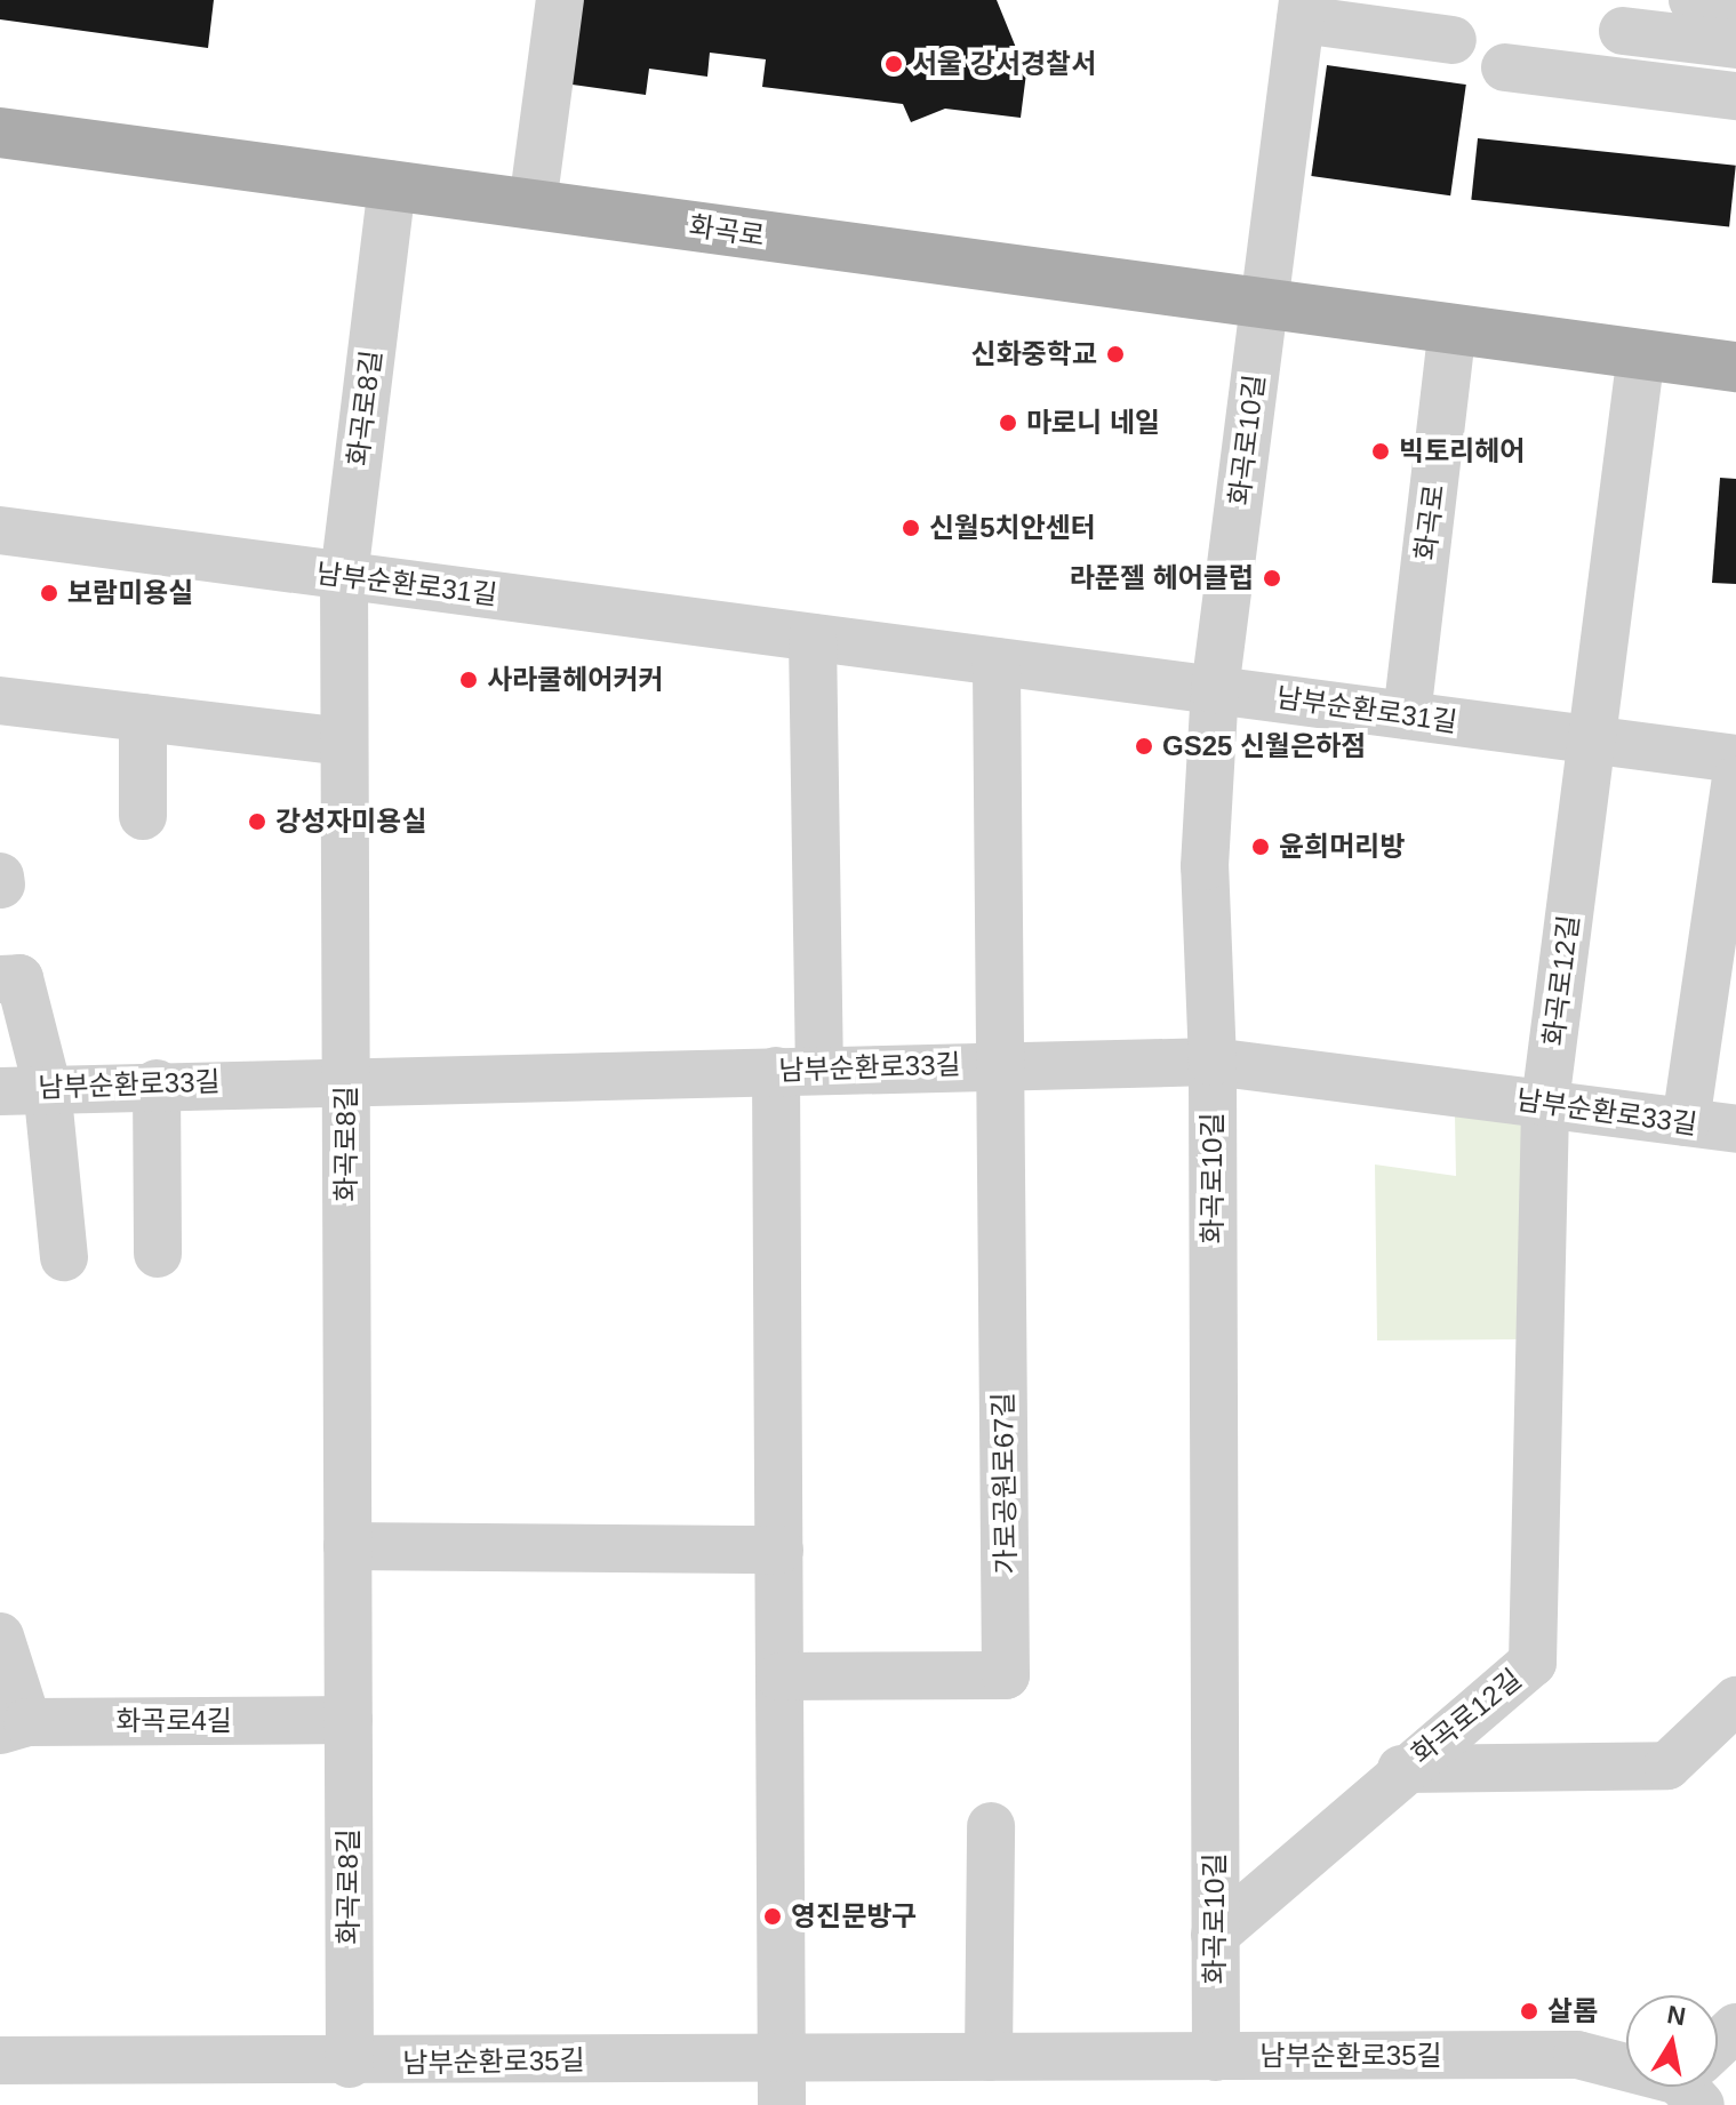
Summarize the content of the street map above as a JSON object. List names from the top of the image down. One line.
{"streets":{"main road":["화곡로"],"street":["화곡로8길","화곡로10길","남부순환로31길","화곡로12길","남부순환로33길","가로공원로67길","화곡로4길","남부순환로35길"]},"crossings":[["화곡로","화곡로8길"],["화곡로","화곡로10길"],["화곡로","남부순환로31길"],["화곡로","화곡로12길"],["화곡로8길","남부순환로31길"],["화곡로8길","남부순환로33길"],["화곡로8길","화곡로4길"],["화곡로8길","남부순환로35길"],["화곡로10길","남부순환로31길"],["화곡로10길","화곡로12길"],["화곡로10길","남부순환로33길"],["화곡로10길","남부순환로35길"],["남부순환로31길","화곡로12길"],["화곡로12길","남부순환로33길"],["남부순환로33길","가로공원로67길"]],"places":["서울 강서경찰서","신화중학교","마로니 네일","빅토리헤어","신월5치안센터","라푼젤 헤어클럽","보람미용실","사라쿨헤어커커","GS25 신월은하점","강성자미용실","윤희머리방","영진문방구","살롬"],"north":"top"}
